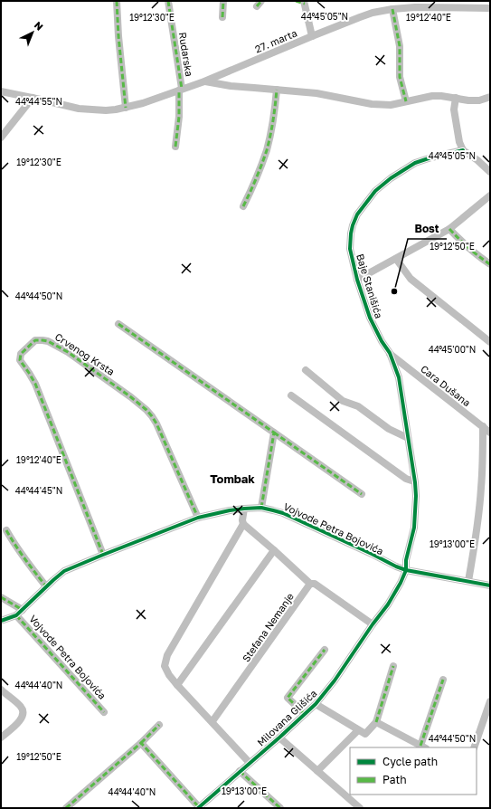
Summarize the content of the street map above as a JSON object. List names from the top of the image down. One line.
{"streets":{"street":["27. marta","Rudarska","Baje Stanišića","Crvenog Krsta","Cara Dušana","Vojvode Petra Bojovića","Stefana Nemanje","Milovana Glišića"]},"crossings":[["27. marta","Rudarska"],["Baje Stanišića","Cara Dušana"],["Baje Stanišića","Vojvode Petra Bojovića"],["Baje Stanišića","Milovana Glišića"],["Crvenog Krsta","Vojvode Petra Bojovića"],["Vojvode Petra Bojovića","Milovana Glišića"]],"districts":["Tombak"],"places":["Bost"],"legend":["Cycle path","Path"],"north":"top right","coordinates":["44°45'05\"N","19°12'40\"E","19°12'30\"E","44°44'55\"N","19°12'50\"E","44°44'50\"N","44°45'00\"N","44°44'45\"N","19°13'00\"E","44°44'40\"N"]}
